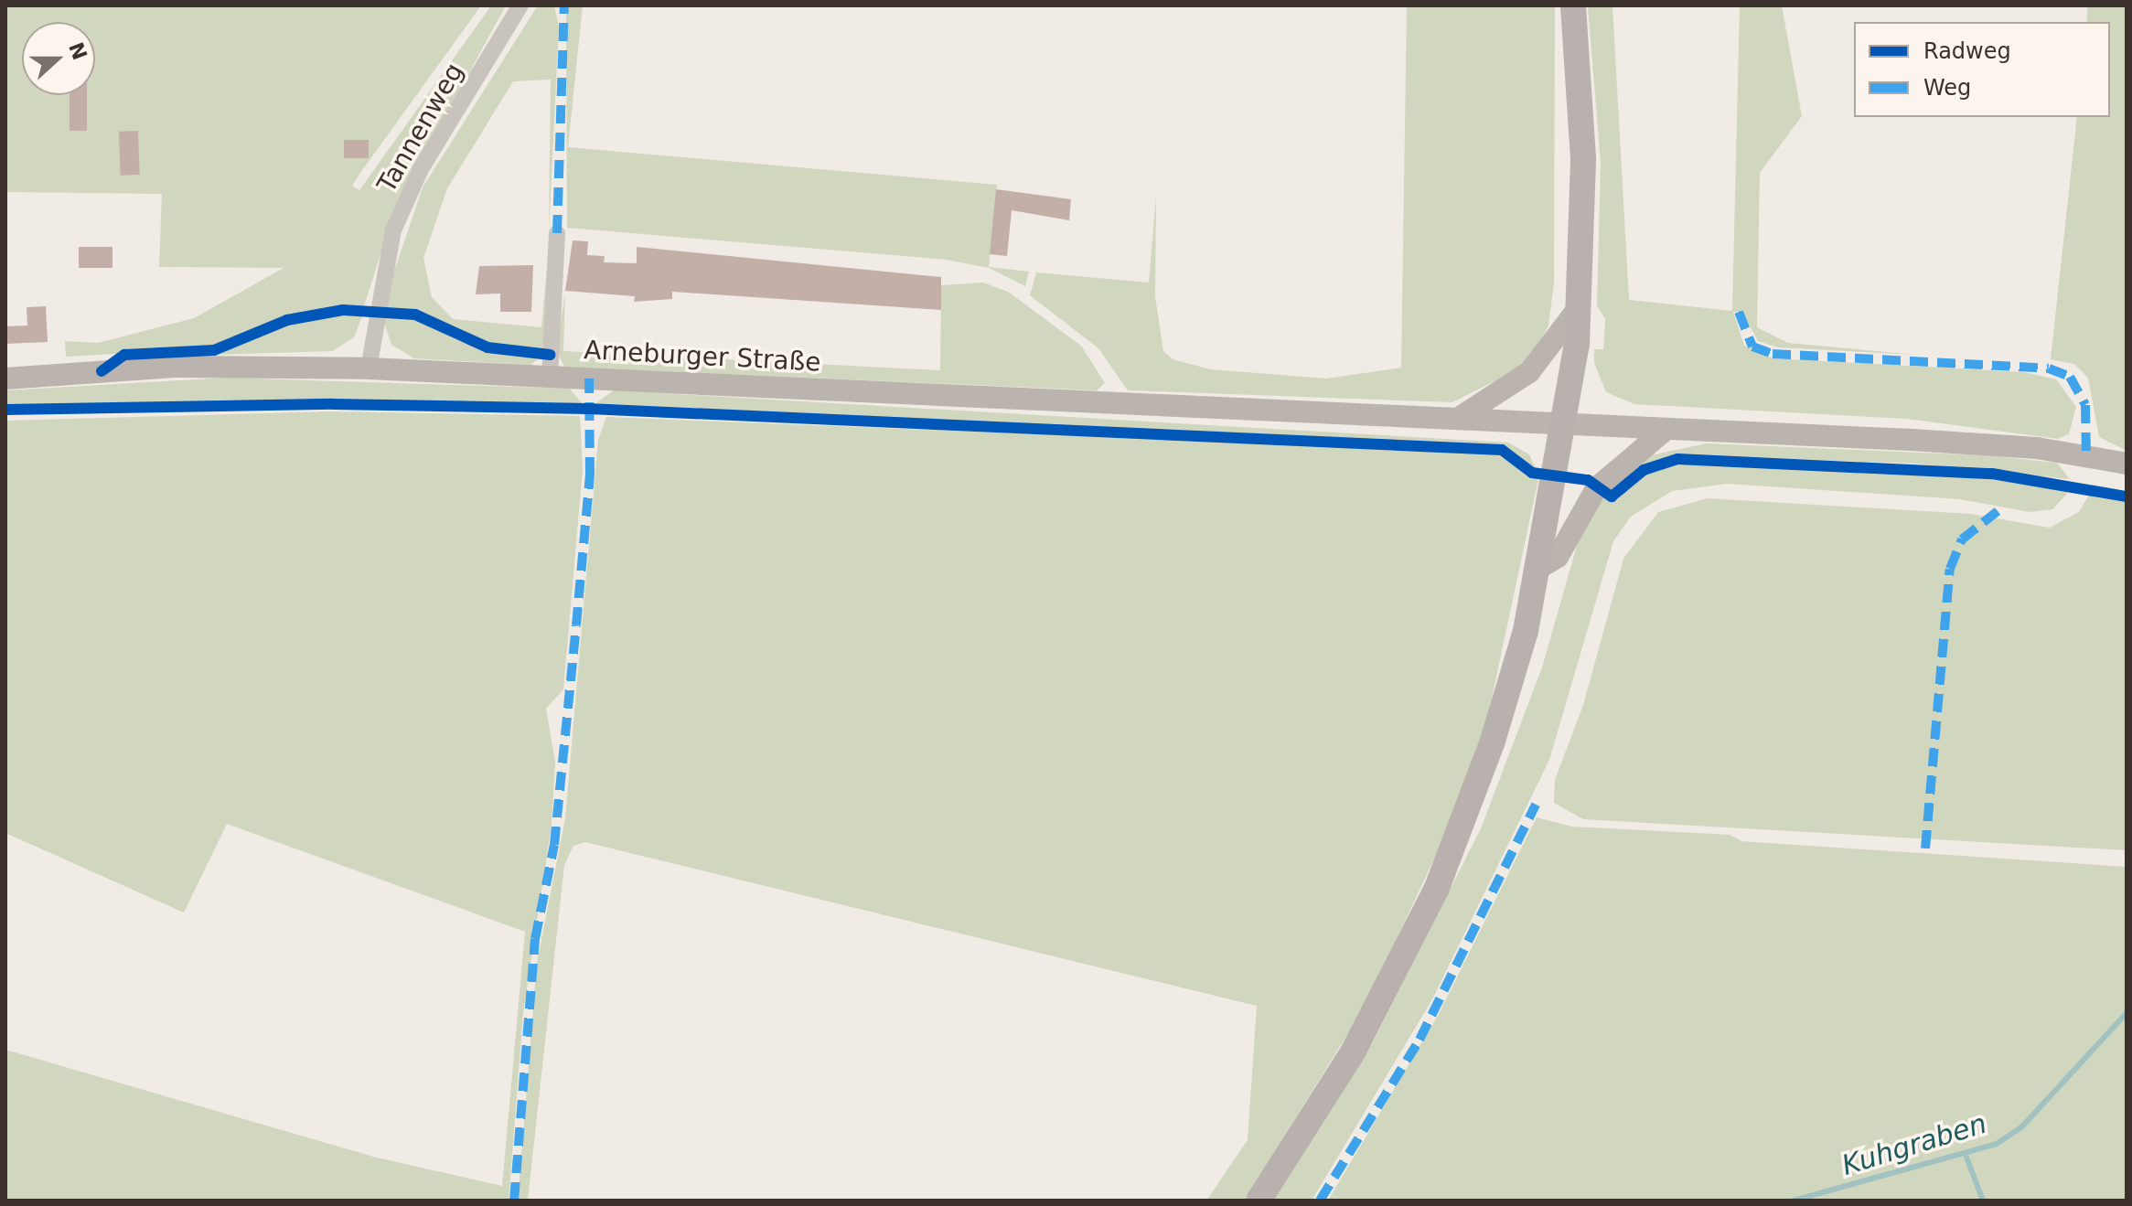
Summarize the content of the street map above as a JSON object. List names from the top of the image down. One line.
{"streets":{"main road":["Arneburger Straße"],"street":["Tannenweg"]},"crossings":[["Tannenweg","Arneburger Straße"]],"water":["Kuhgraben"],"legend":["Radweg","Weg"],"north":"right"}
